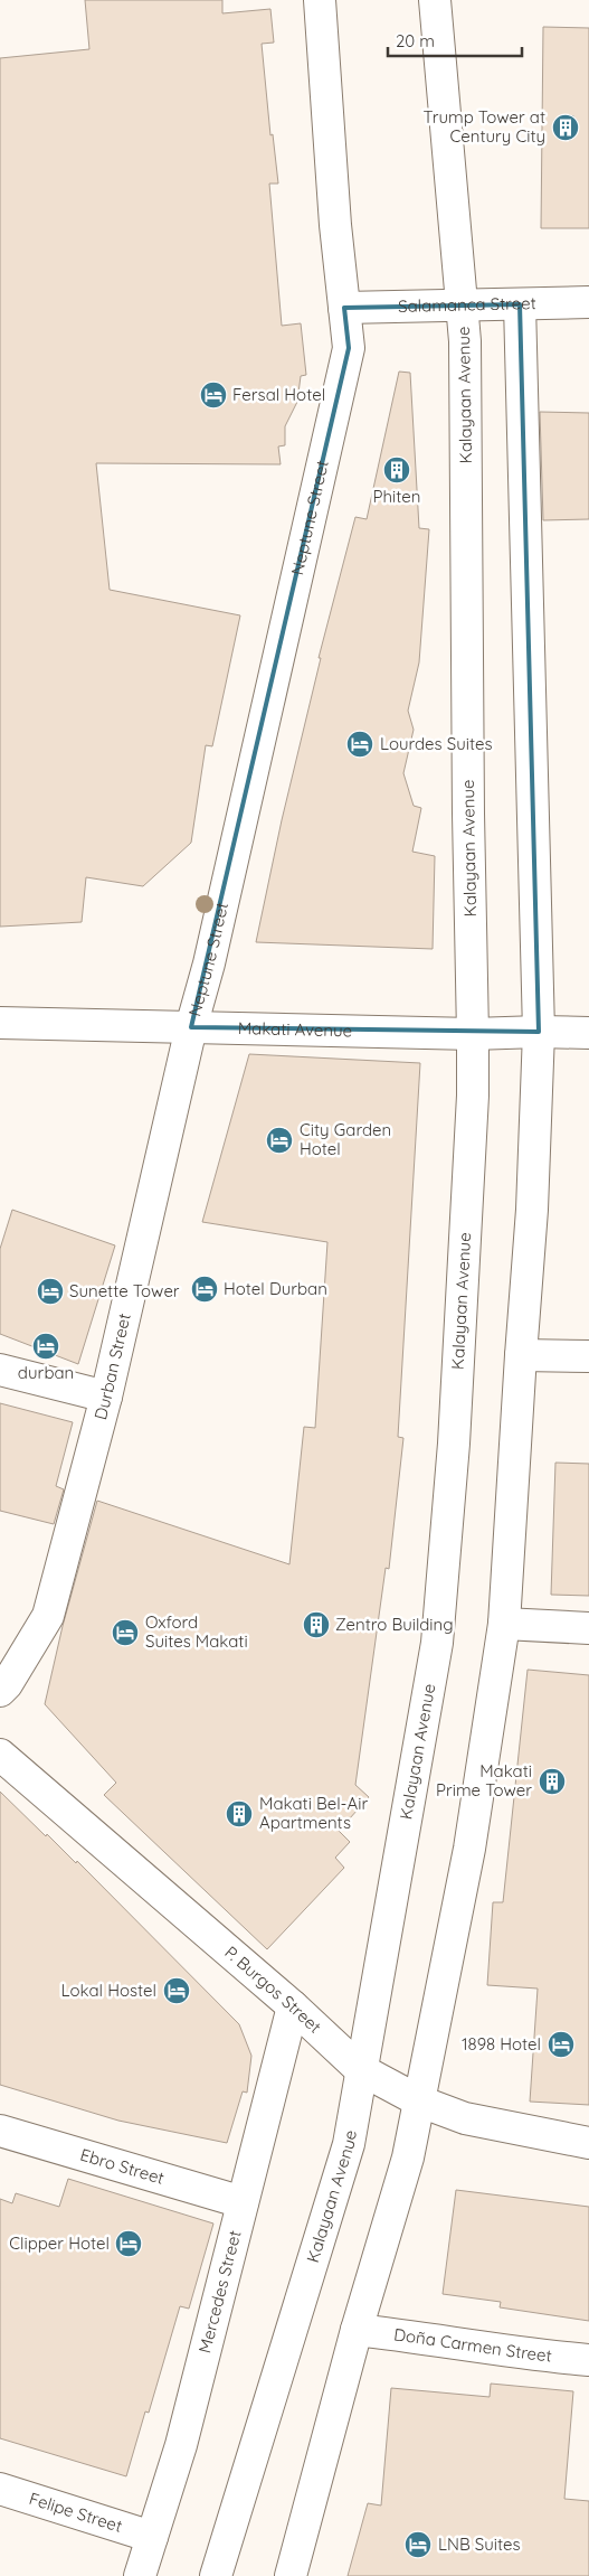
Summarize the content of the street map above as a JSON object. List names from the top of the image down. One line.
{"streets":{"street":["Salamanca Street","Kalayaan Avenue","Neptune Street","Makati Avenue","Durban Street","P. Burgos Street","Ebro Street","Mercedes Street","Doña Carmen Street","Felipe Street"]},"crossings":[["Salamanca Street","Kalayaan Avenue"],["Salamanca Street","Neptune Street"],["Kalayaan Avenue","Makati Avenue"],["Kalayaan Avenue","P. Burgos Street"],["Neptune Street","Makati Avenue"],["Neptune Street","Durban Street"],["Makati Avenue","Durban Street"],["P. Burgos Street","Mercedes Street"],["Ebro Street","Mercedes Street"],["Mercedes Street","Felipe Street"]],"places":{"building":["Trump Tower at Century City","Phiten","Zentro Building","Makati Prime Tower","Makati Bel-Air Apartments"],"hotel":["Fersal Hotel","Lourdes Suites","City Garden Hotel","Hotel Durban","Sunette Tower","durban","Oxford Suites Makati","Lokal Hostel","1898 Hotel","Clipper Hotel","LNB Suites"]},"scale_bar":"20 m"}
